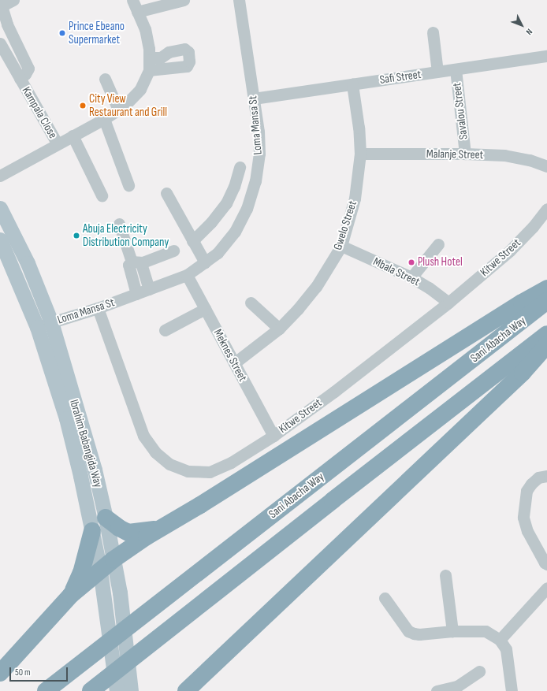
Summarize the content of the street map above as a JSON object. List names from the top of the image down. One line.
{"streets":{"highway":["Sani Abacha Way"],"main road":["Ibrahim Babangida Way"],"street":["Safi Street","Savalou Street","Kampala Close","Loma Mansa St","Malanje Street","Gwelo Street","Kitwe Street","Mbala Street","Meknes Street"]},"crossings":[["Safi Street","Savalou Street"],["Safi Street","Loma Mansa St"],["Safi Street","Gwelo Street"],["Savalou Street","Malanje Street"],["Loma Mansa St","Kitwe Street"],["Loma Mansa St","Meknes Street"],["Loma Mansa St","Ibrahim Babangida Way"],["Malanje Street","Gwelo Street"],["Gwelo Street","Mbala Street"],["Gwelo Street","Meknes Street"],["Kitwe Street","Mbala Street"],["Kitwe Street","Meknes Street"]],"places":["Prince Ebeano Supermarket","City View Restaurant and Grill","Abuja Electricity Distribution Company","Plush Hotel"],"scale_bar":"50 m","north":"bottom right"}
